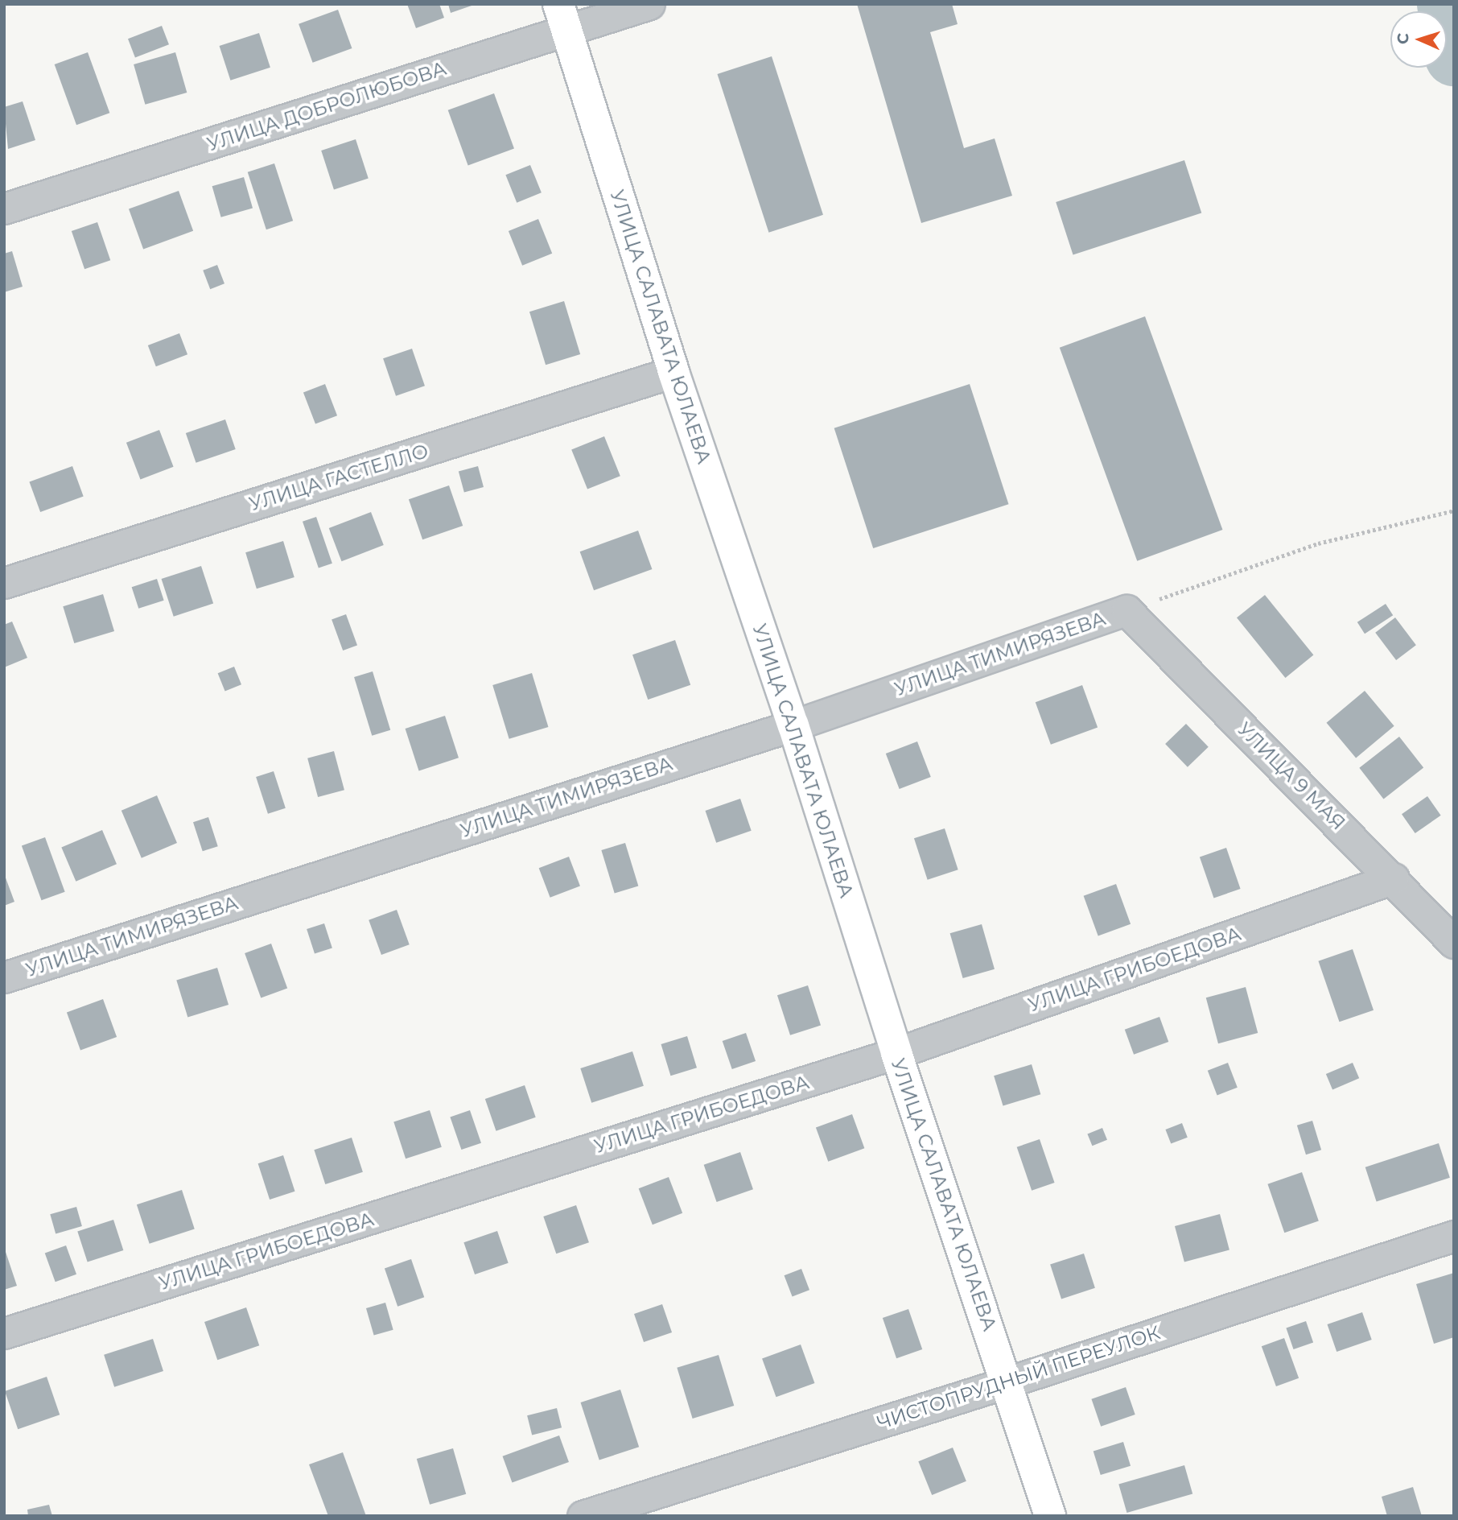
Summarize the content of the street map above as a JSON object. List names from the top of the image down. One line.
{"streets":{"street":["УЛИЦА ДОБРОЛЮБОВА","УЛИЦА САЛАВАТА ЮЛАЕВА","УЛИЦА ГАСТЕЛЛО","УЛИЦА ТИМИРЯЗЕВА","УЛИЦА 9 МАЯ","УЛИЦА ГРИБОЕДОВА","ЧИСТОПРУДНЫЙ ПЕРЕУЛОК"]},"crossings":[["УЛИЦА ДОБРОЛЮБОВА","УЛИЦА САЛАВАТА ЮЛАЕВА"],["УЛИЦА САЛАВАТА ЮЛАЕВА","УЛИЦА ГАСТЕЛЛО"],["УЛИЦА САЛАВАТА ЮЛАЕВА","УЛИЦА ТИМИРЯЗЕВА"],["УЛИЦА САЛАВАТА ЮЛАЕВА","УЛИЦА ГРИБОЕДОВА"],["УЛИЦА САЛАВАТА ЮЛАЕВА","ЧИСТОПРУДНЫЙ ПЕРЕУЛОК"],["УЛИЦА ТИМИРЯЗЕВА","УЛИЦА 9 МАЯ"],["УЛИЦА 9 МАЯ","УЛИЦА ГРИБОЕДОВА"]],"north":"left"}
